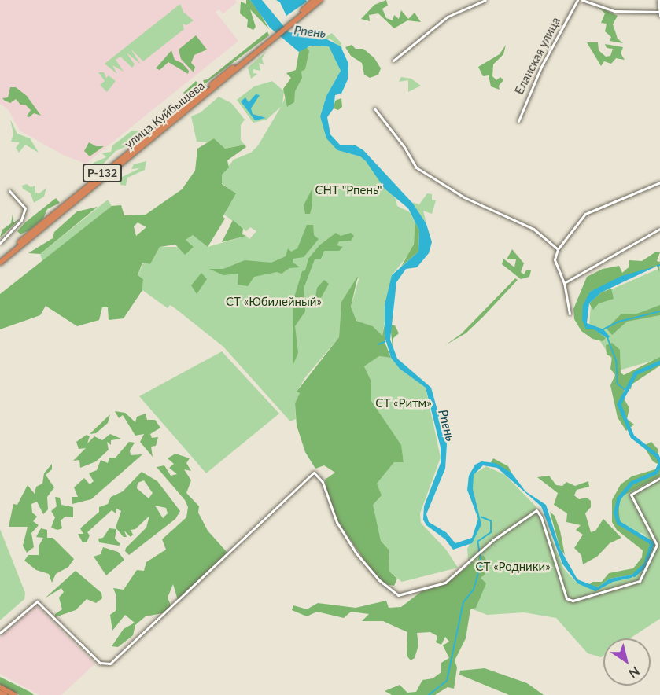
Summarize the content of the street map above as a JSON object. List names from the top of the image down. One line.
{"streets":{"highway":["улица Куйбышева","Р-132"],"street":["Еланская улица"]},"crossings":[["улица Куйбышева","Р-132"]],"water":["Рпень"],"parks":["СНТ \"Рпень\"","СТ «Юбилейный»","СТ «Ритм»","СТ «Родники»"],"north":"bottom right"}
